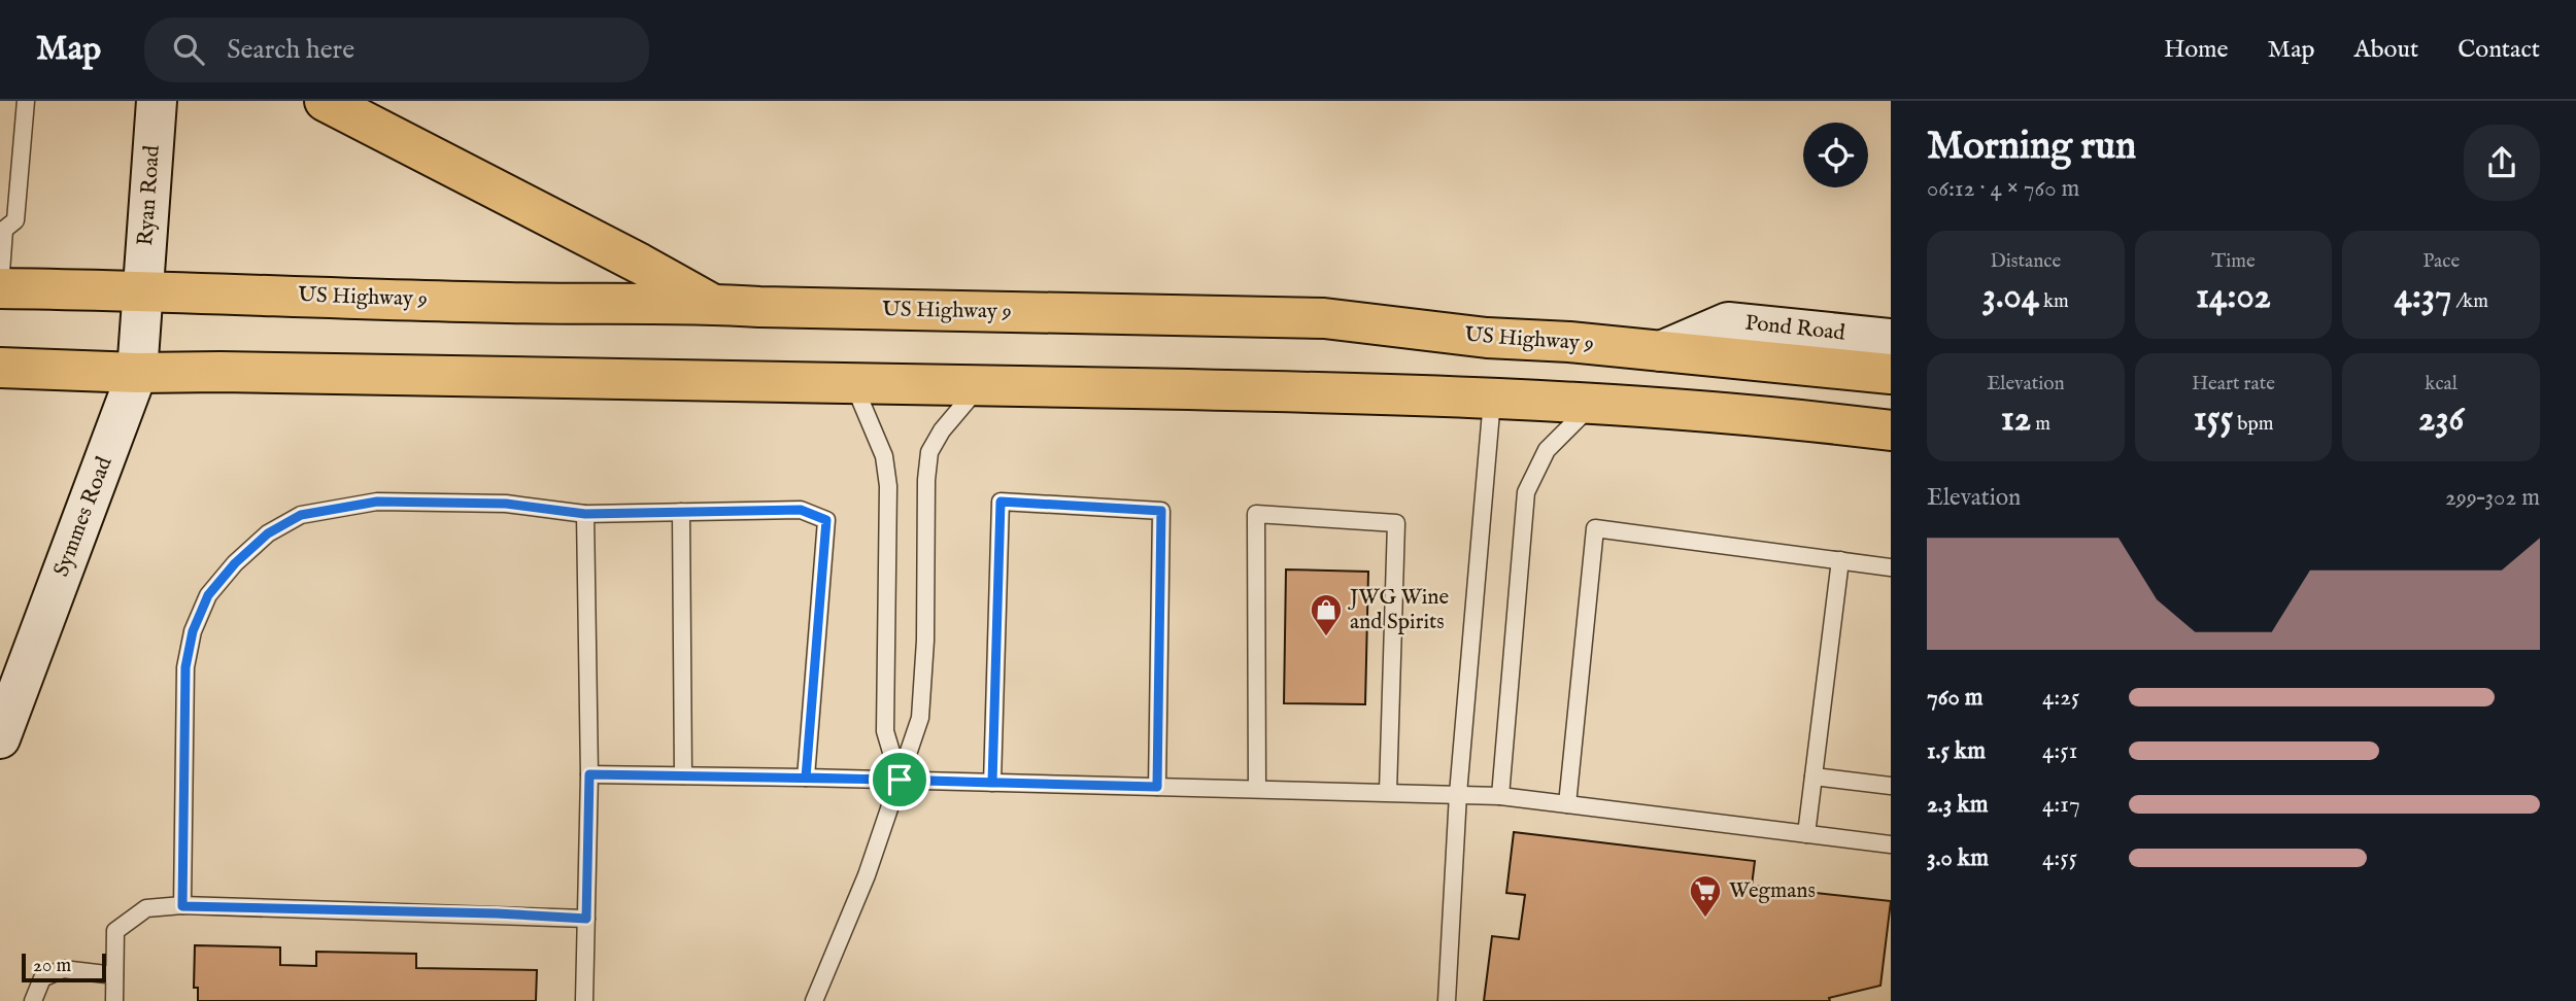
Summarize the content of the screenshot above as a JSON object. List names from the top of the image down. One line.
{"streets":{"highway":["US Highway 9"],"street":["Ryan Road","Pond Road","Symmes Road"]},"crossings":[["Ryan Road","US Highway 9"],["Ryan Road","Symmes Road"],["US Highway 9","Pond Road"],["US Highway 9","Symmes Road"]],"places":{"shop":["JWG Wine and Spirits"],"supermarket":["Wegmans"]},"scale_bar":"20 m","page":{"header":"Map","search":"Search here","nav":["Home","Map","About","Contact"],"heading":["Morning run","06:12 · 4 × 760 m"],"stats":[["Distance","3.04 km"],["Time","14:02"],["Pace","4:37 /km"],["Elevation","12 m"],["Heart rate","155 bpm"],["kcal","236"]],"chart":["Elevation","299–302 m"],"list":[{"name":"760 m","note":"4:25"},{"name":"1.5 km","note":"4:51"},{"name":"2.3 km","note":"4:17"},{"name":"3.0 km","note":"4:55"}],"scale":"20 m"}}
